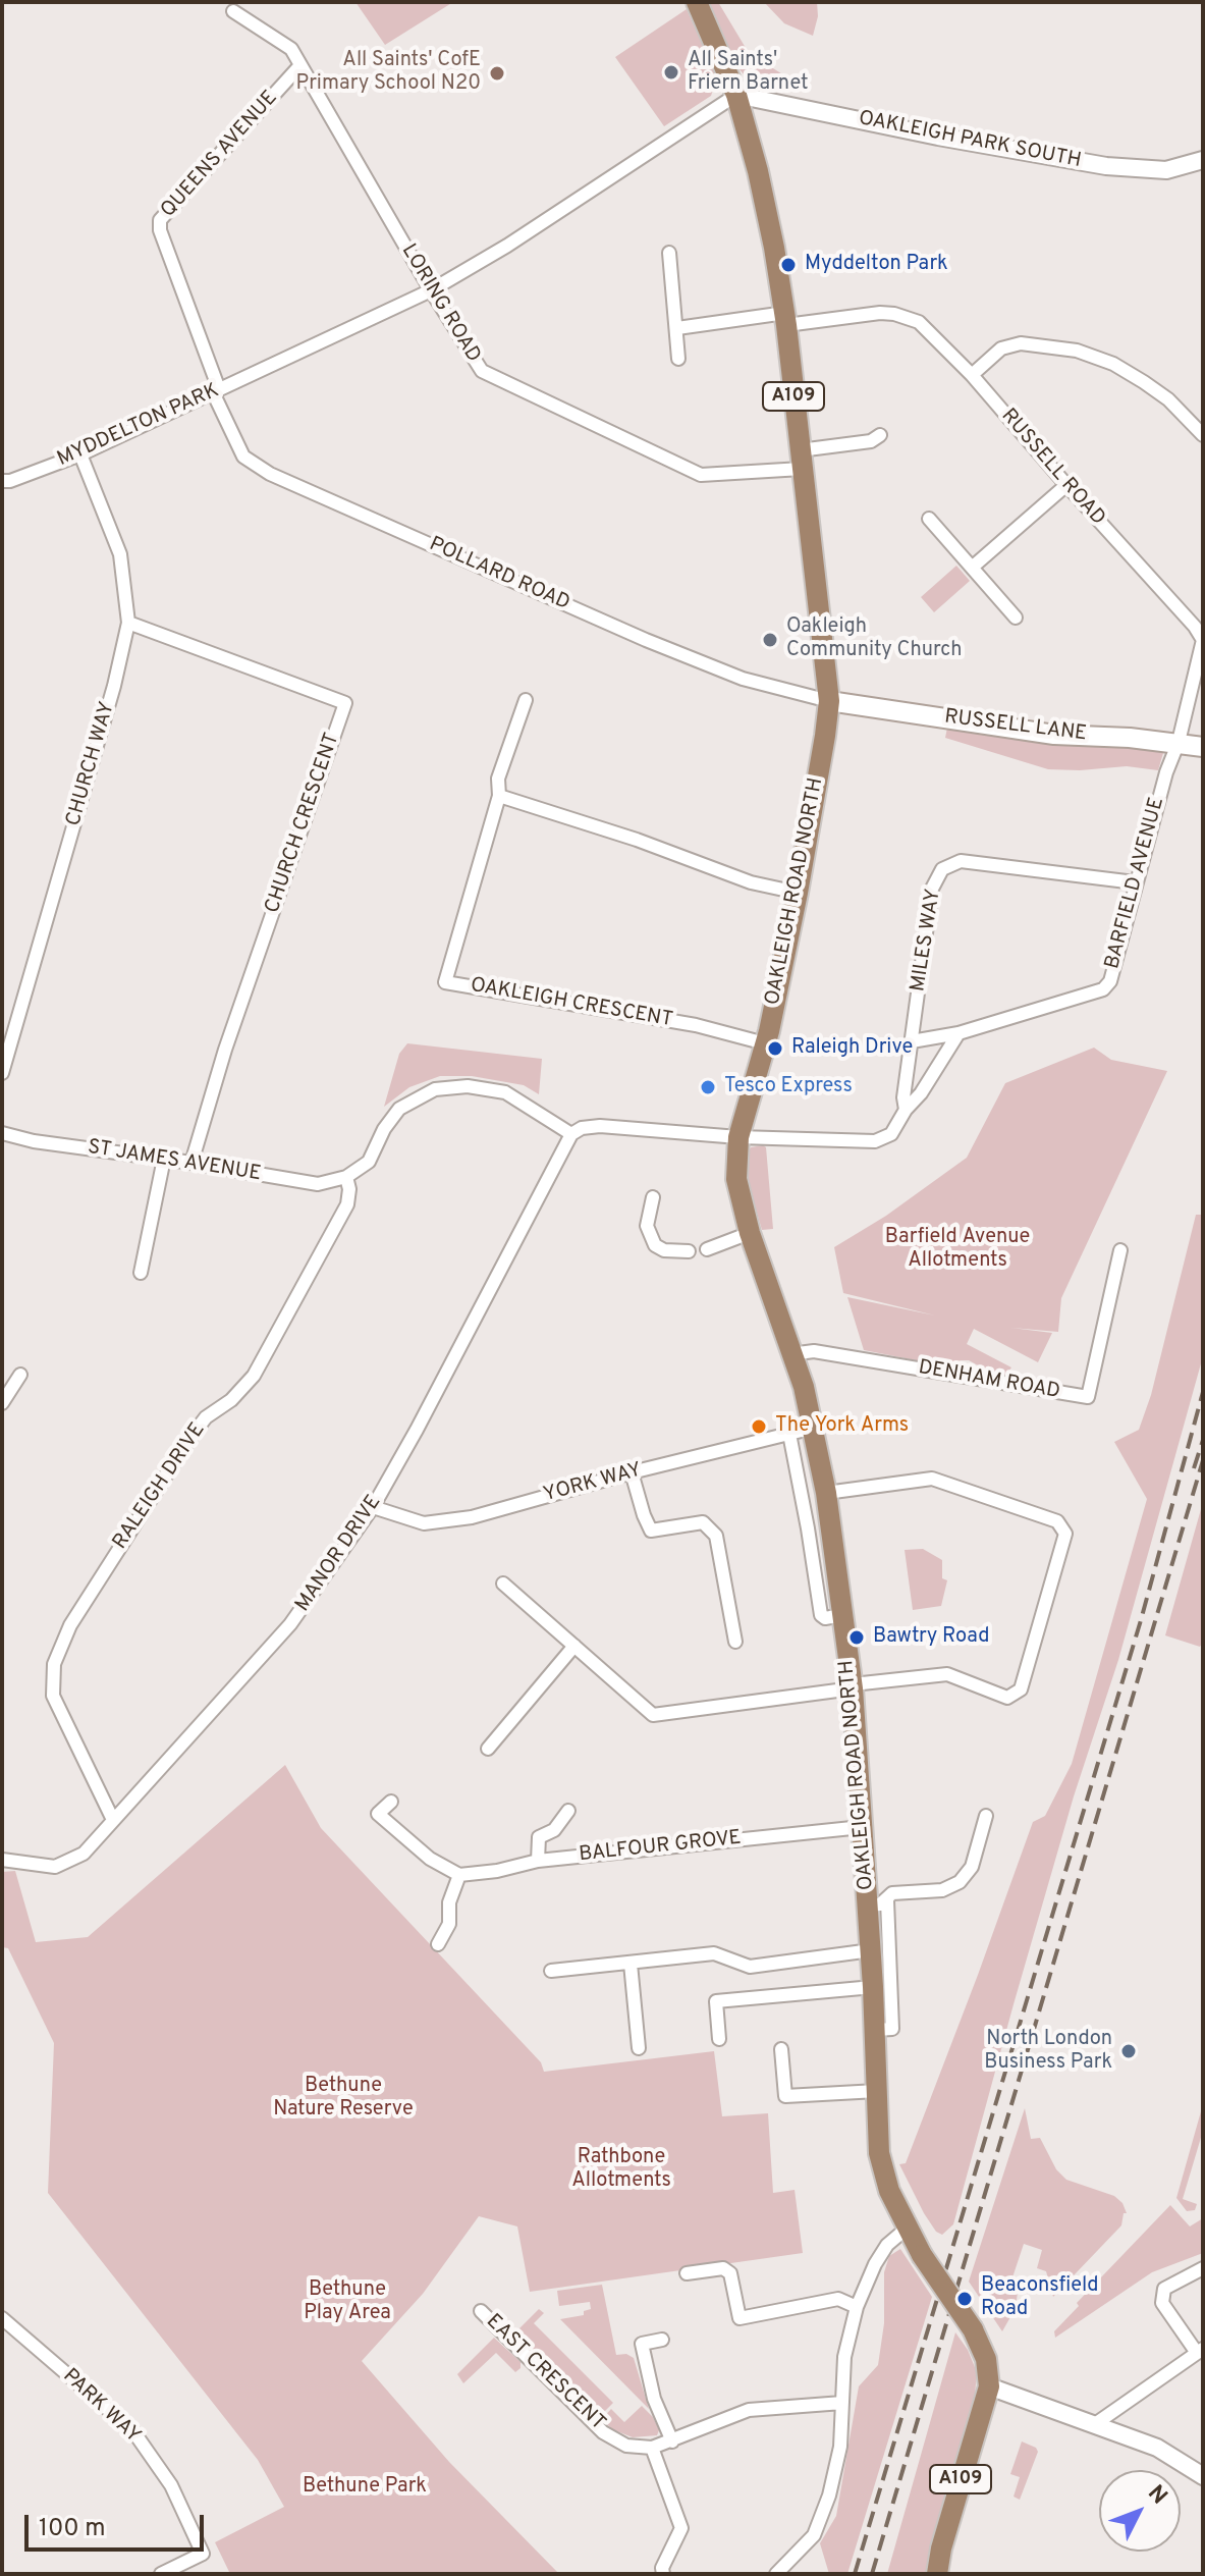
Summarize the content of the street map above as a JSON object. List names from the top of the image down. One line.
{"streets":{"main road":["A109","RUSSELL LANE","OAKLEIGH ROAD NORTH"],"street":["OAKLEIGH PARK SOUTH","QUEENS AVENUE","LORING ROAD","MYDDELTON PARK","RUSSELL ROAD","POLLARD ROAD","CHURCH WAY","CHURCH CRESCENT","BARFIELD AVENUE","MILES WAY","OAKLEIGH CRESCENT","ST JAMES AVENUE","DENHAM ROAD","YORK WAY","RALEIGH DRIVE","MANOR DRIVE","BALFOUR GROVE","EAST CRESCENT","PARK WAY"]},"crossings":[["OAKLEIGH PARK SOUTH","MYDDELTON PARK"],["OAKLEIGH PARK SOUTH","OAKLEIGH ROAD NORTH"],["QUEENS AVENUE","LORING ROAD"],["QUEENS AVENUE","MYDDELTON PARK"],["QUEENS AVENUE","POLLARD ROAD"],["LORING ROAD","MYDDELTON PARK"],["LORING ROAD","OAKLEIGH ROAD NORTH"],["A109","OAKLEIGH ROAD NORTH"],["MYDDELTON PARK","POLLARD ROAD"],["MYDDELTON PARK","CHURCH WAY"],["MYDDELTON PARK","OAKLEIGH ROAD NORTH"],["RUSSELL ROAD","RUSSELL LANE"],["RUSSELL ROAD","BARFIELD AVENUE"],["RUSSELL ROAD","OAKLEIGH ROAD NORTH"],["POLLARD ROAD","RUSSELL LANE"],["POLLARD ROAD","OAKLEIGH ROAD NORTH"],["RUSSELL LANE","BARFIELD AVENUE"],["RUSSELL LANE","OAKLEIGH ROAD NORTH"],["CHURCH WAY","CHURCH CRESCENT"],["CHURCH CRESCENT","ST JAMES AVENUE"],["BARFIELD AVENUE","MILES WAY"],["OAKLEIGH ROAD NORTH","OAKLEIGH CRESCENT"],["OAKLEIGH ROAD NORTH","DENHAM ROAD"],["OAKLEIGH ROAD NORTH","YORK WAY"],["OAKLEIGH ROAD NORTH","BALFOUR GROVE"],["ST JAMES AVENUE","RALEIGH DRIVE"],["YORK WAY","MANOR DRIVE"],["RALEIGH DRIVE","MANOR DRIVE"]],"parks":["Barfield Avenue Allotments","Bethune Nature Reserve","Rathbone Allotments","Bethune Play Area","Bethune Park"],"places":["All Saints' Friern Barnet","All Saints' CofE Primary School N20","Myddelton Park","Oakleigh Community Church","Raleigh Drive","Tesco Express","The York Arms","Bawtry Road","North London Business Park","Beaconsfield Road"],"scale_bar":"100 m","north":"top right"}
